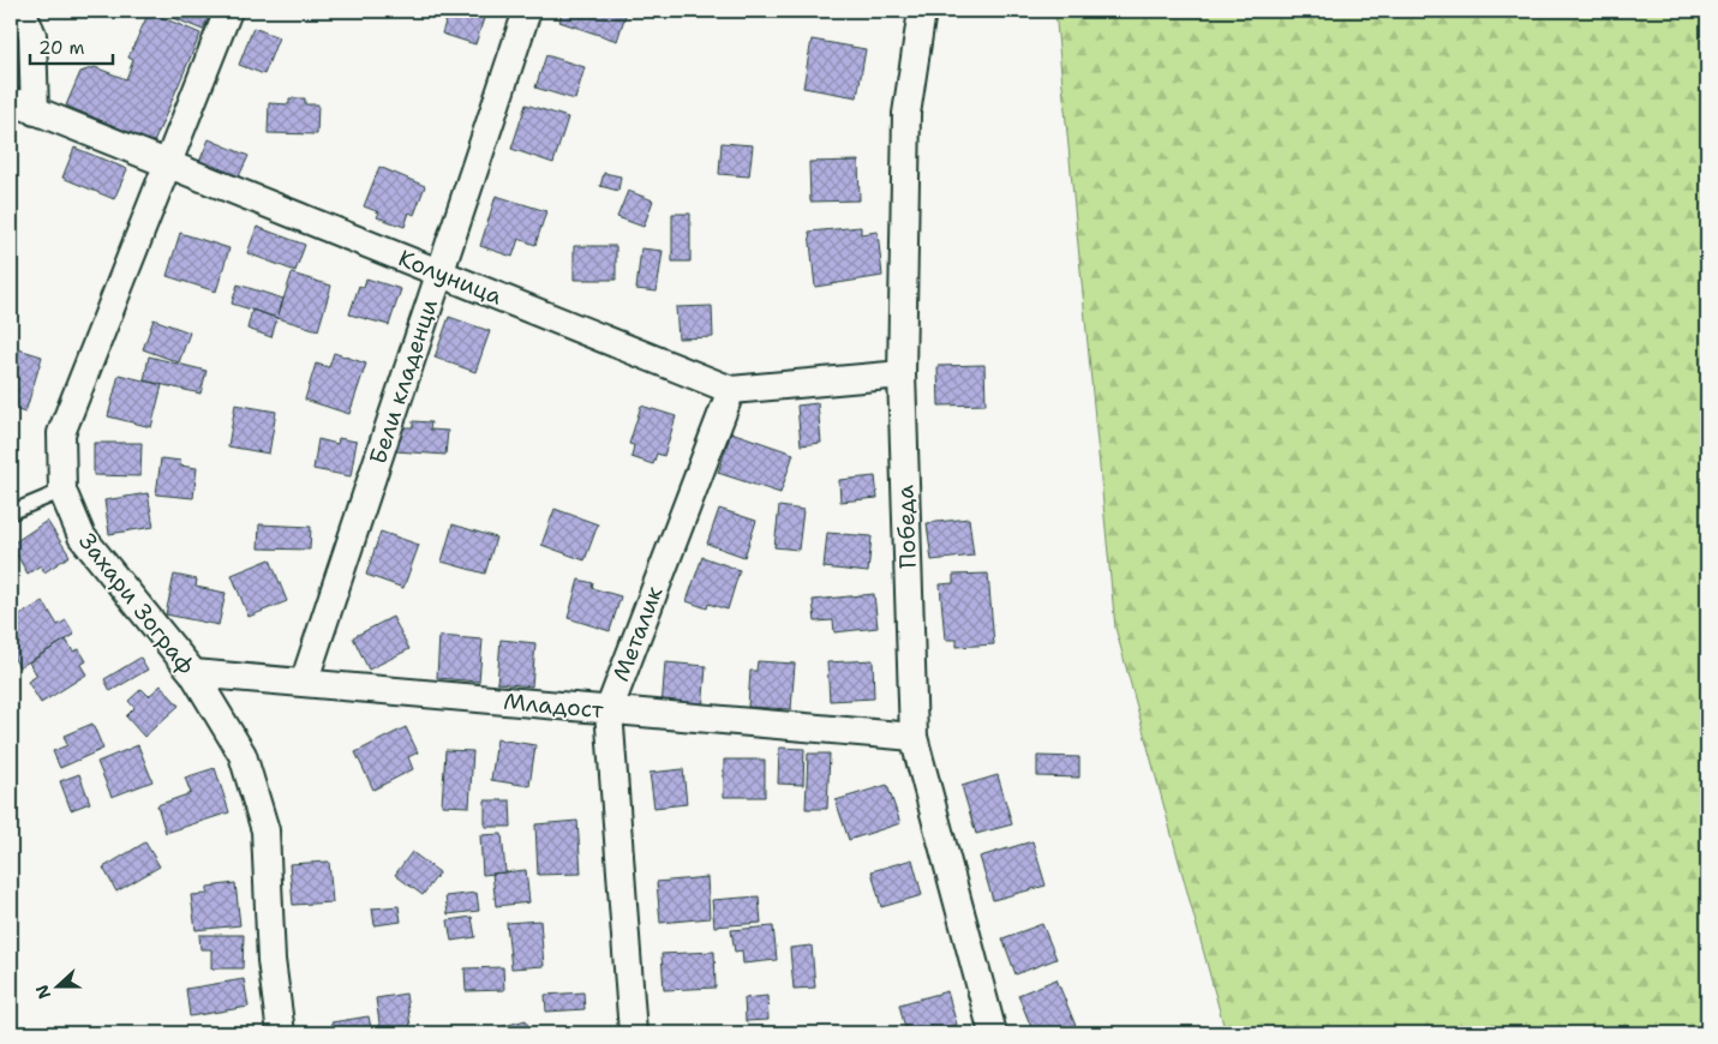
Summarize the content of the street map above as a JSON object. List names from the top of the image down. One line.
{"streets":{"street":["Колуница","Бели кладенци","Победа","Захари Зограф","Металик","Младост"]},"crossings":[["Колуница","Бели кладенци"],["Колуница","Победа"],["Колуница","Захари Зограф"],["Колуница","Металик"],["Бели кладенци","Младост"],["Победа","Младост"],["Захари Зограф","Младост"],["Металик","Младост"]],"scale_bar":"20 m","north":"left"}
